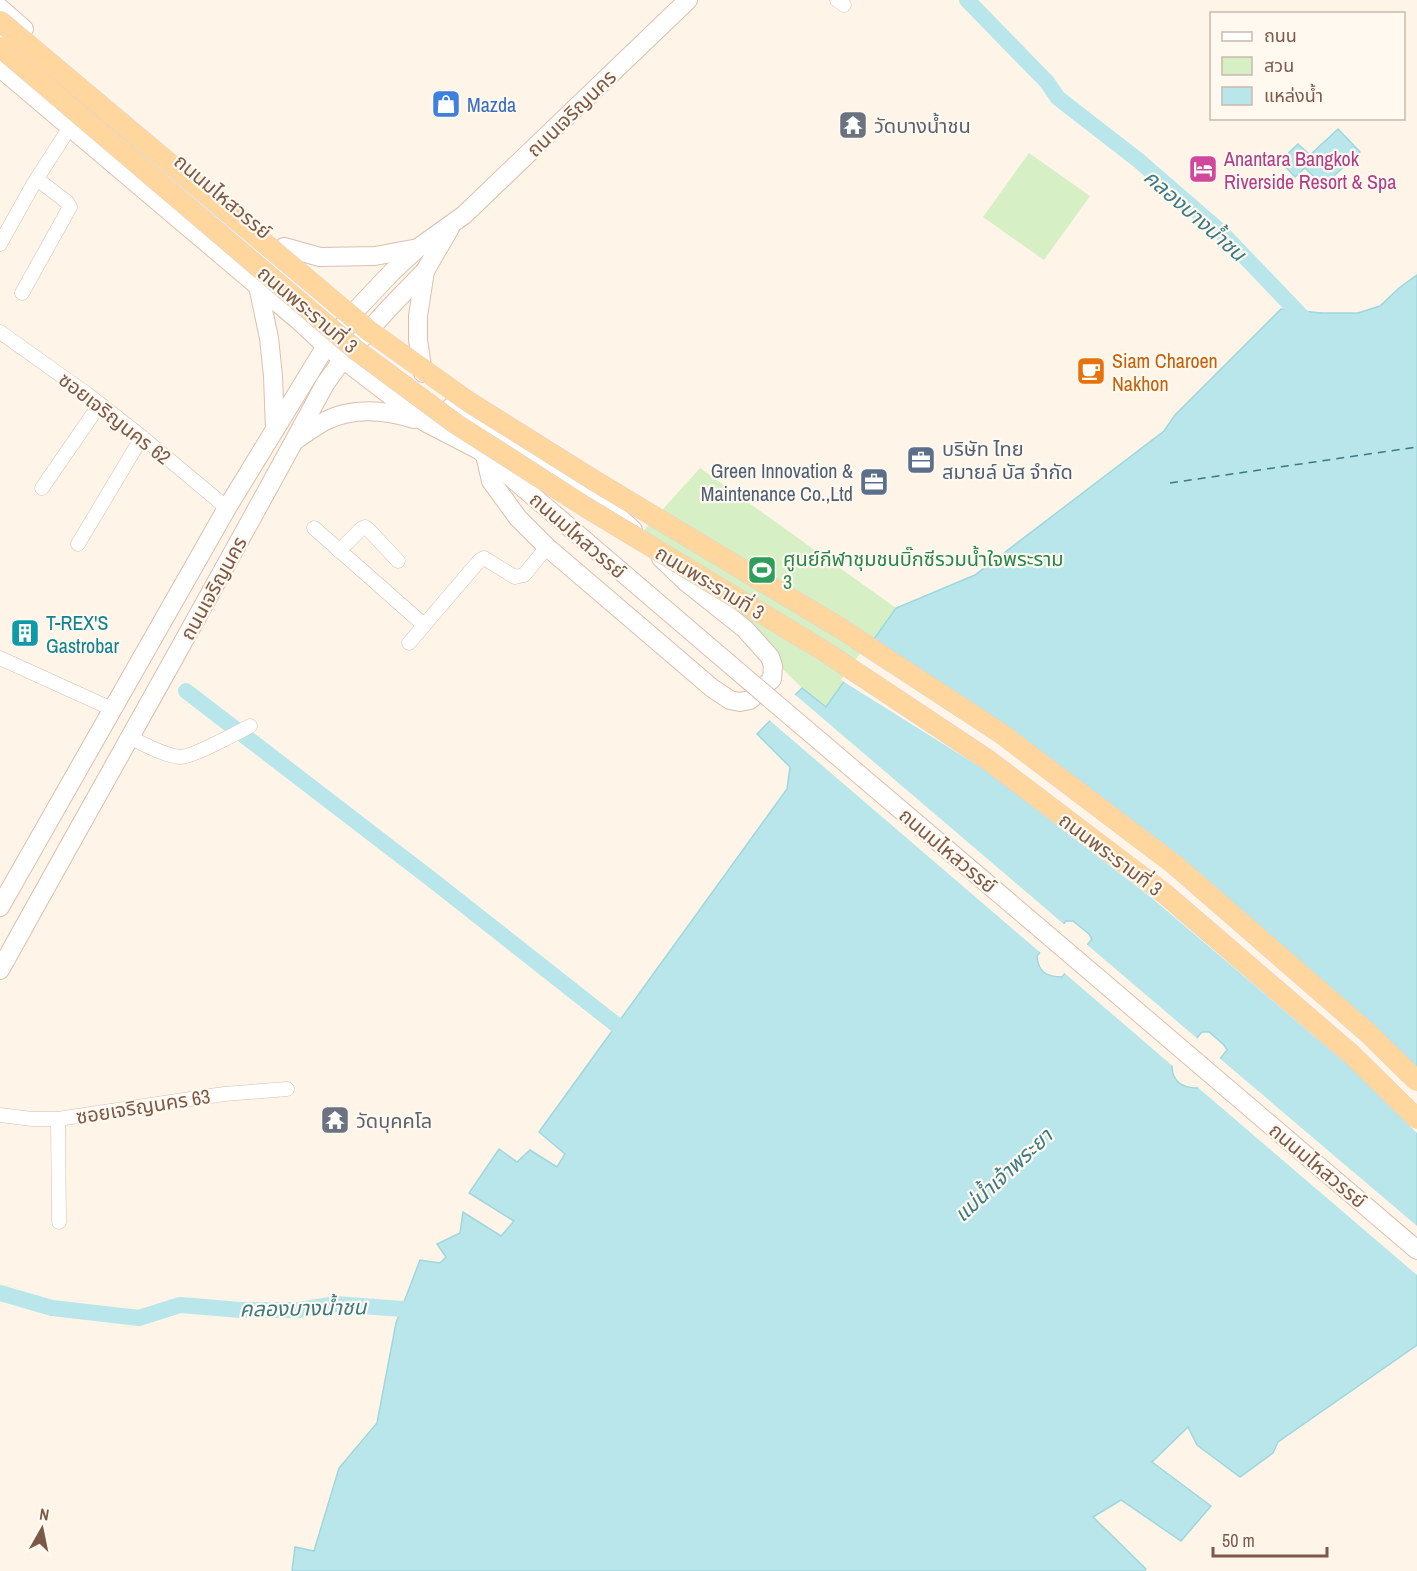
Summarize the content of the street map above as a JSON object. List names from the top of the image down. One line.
{"streets":{"main road":["ถนนเจริญนคร","ถนนมไหสวรรย์","ถนนพระรามที่ 3"],"street":["ซอยเจริญนคร 62","ซอยเจริญนคร 63"]},"crossings":[["ถนนเจริญนคร","ถนนมไหสวรรย์"],["ถนนเจริญนคร","ซอยเจริญนคร 62"]],"water":["คลองบางน้ำชน","แม่น้ำเจ้าพระยา"],"places":{"shop":["Mazda"],"temple":["วัดบางน้ำชน","วัดบุคคโล"],"hotel":["Anantara Bangkok Riverside Resort & Spa"],"cafe":["Siam Charoen Nakhon"],"office":["บริษัท ไทย สมายล์ บัส จำกัด","Green Innovation & Maintenance Co.,Ltd"],"sports":["ศูนย์กีฬาชุมชนบิ๊กซีรวมน้ำใจพระราม 3"],"building":["T-REX'S Gastrobar"]},"legend":["ถนน","สวน","แหล่งน้ำ"],"scale_bar":"50 m","north":"top"}
